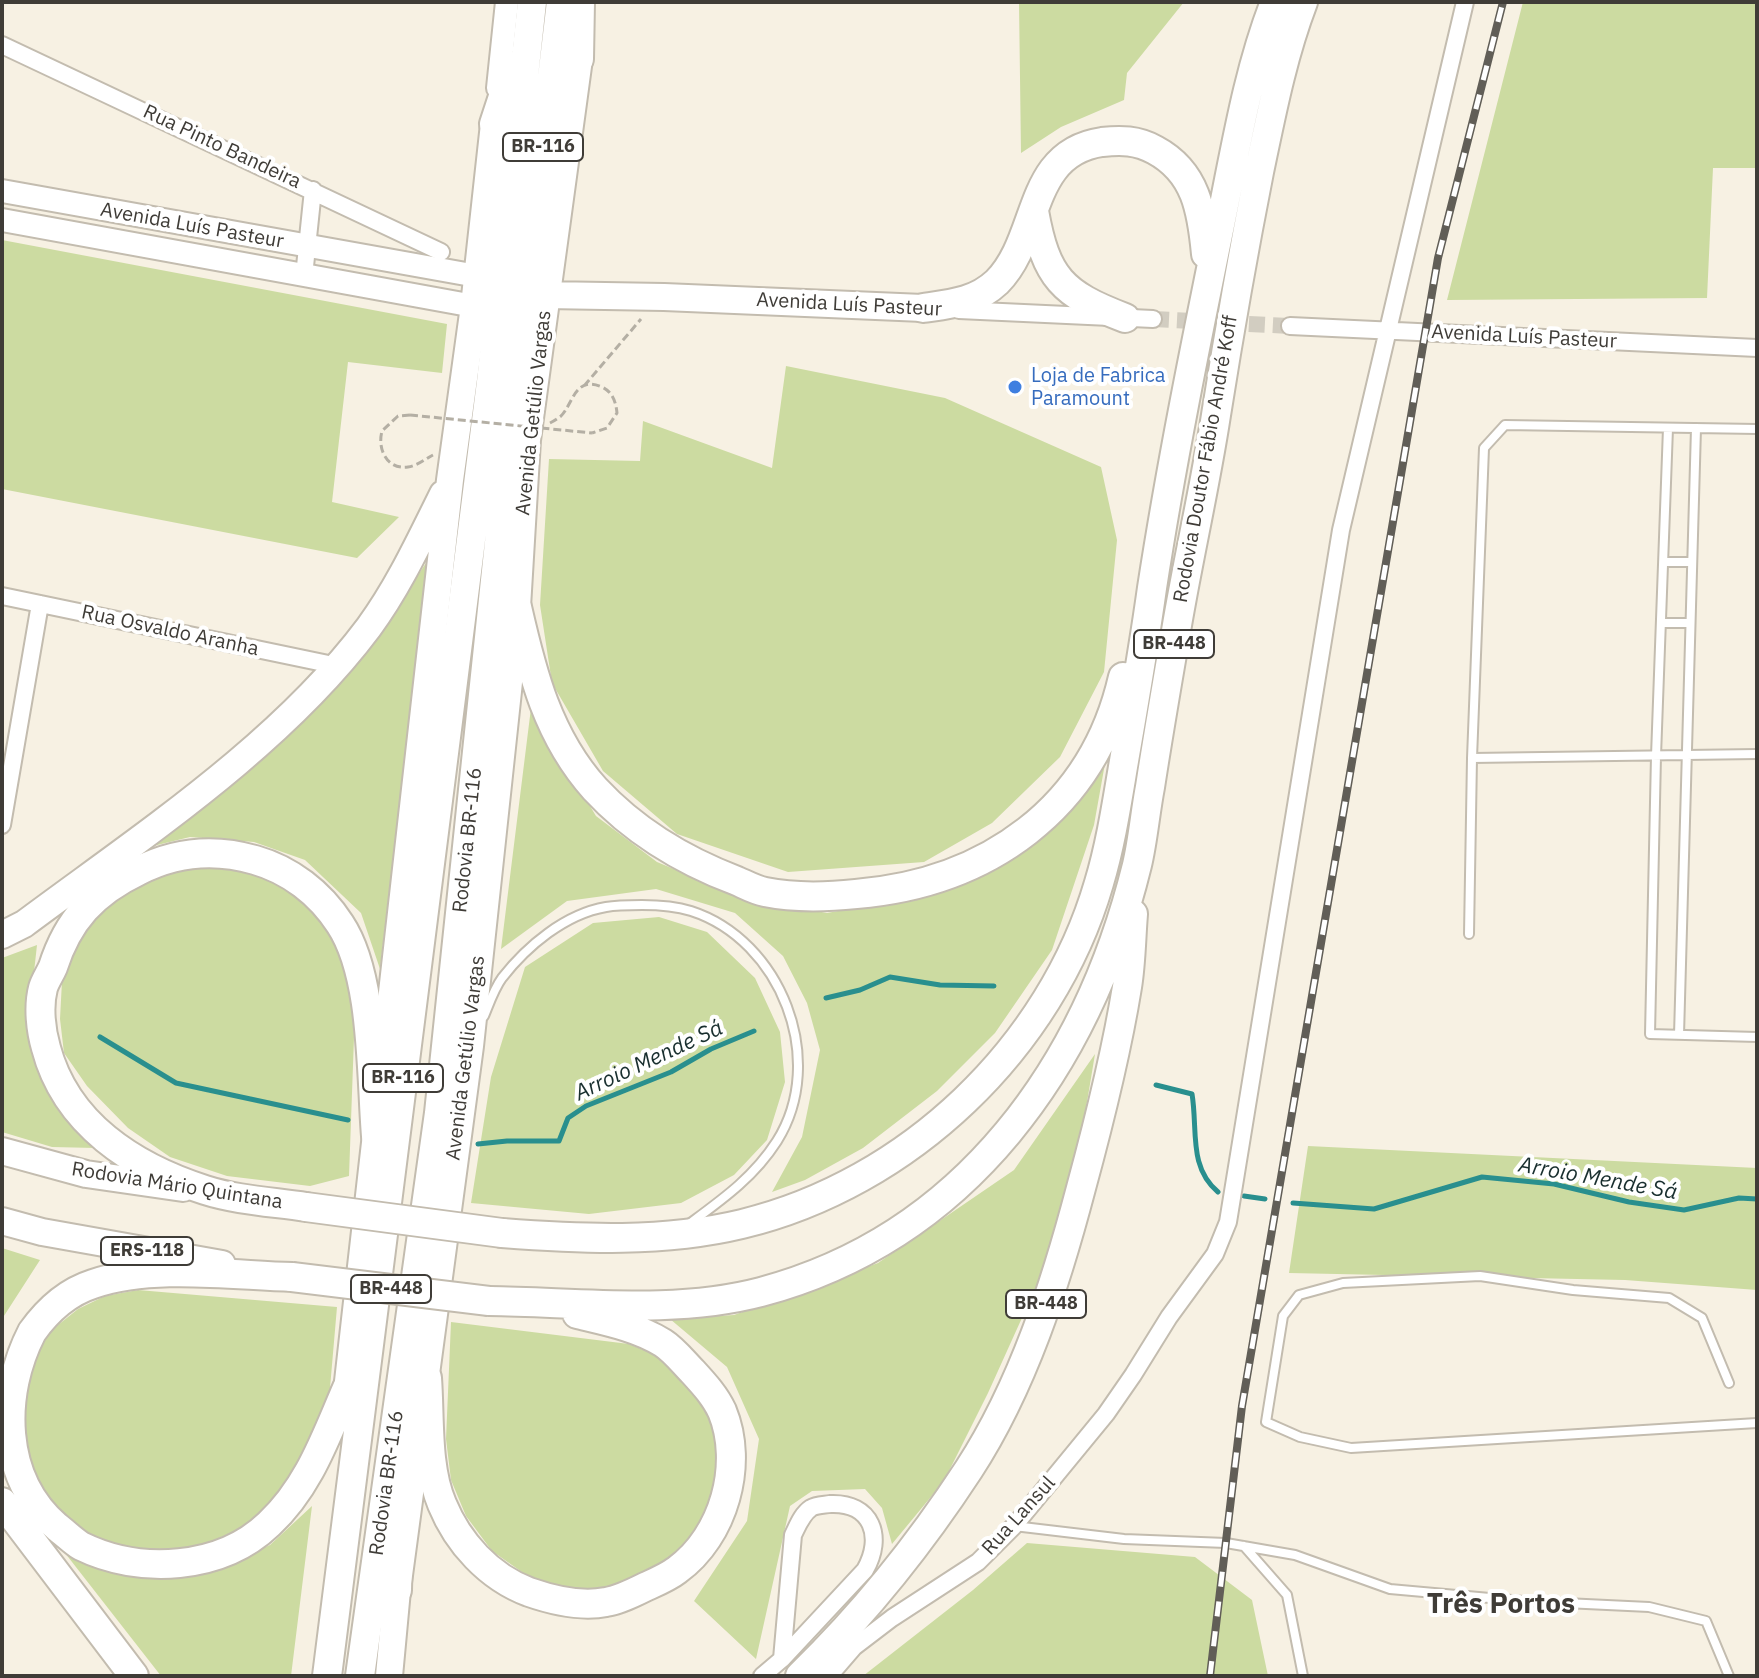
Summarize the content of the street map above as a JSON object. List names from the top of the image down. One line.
{"streets":{"highway":["BR-116","Avenida Luís Pasteur","Avenida Getúlio Vargas","Rodovia Doutor Fábio André Koff","BR-448","Rodovia BR-116","Rodovia Mário Quintana","ERS-118"],"street":["Rua Pinto Bandeira","Rua Osvaldo Aranha","Rua Lansul"]},"crossings":[["BR-116","Avenida Getúlio Vargas"],["BR-116","Rodovia BR-116"],["Avenida Luís Pasteur","Avenida Getúlio Vargas"],["Avenida Luís Pasteur","Rodovia BR-116"],["Avenida Luís Pasteur","Rua Lansul"],["Rodovia Doutor Fábio André Koff","BR-448"],["Rodovia Doutor Fábio André Koff","Rodovia Mário Quintana"],["Rodovia Doutor Fábio André Koff","ERS-118"]],"districts":["Três Portos"],"water":["Arroio Mende Sá"],"places":["Loja de Fabrica Paramount"]}
